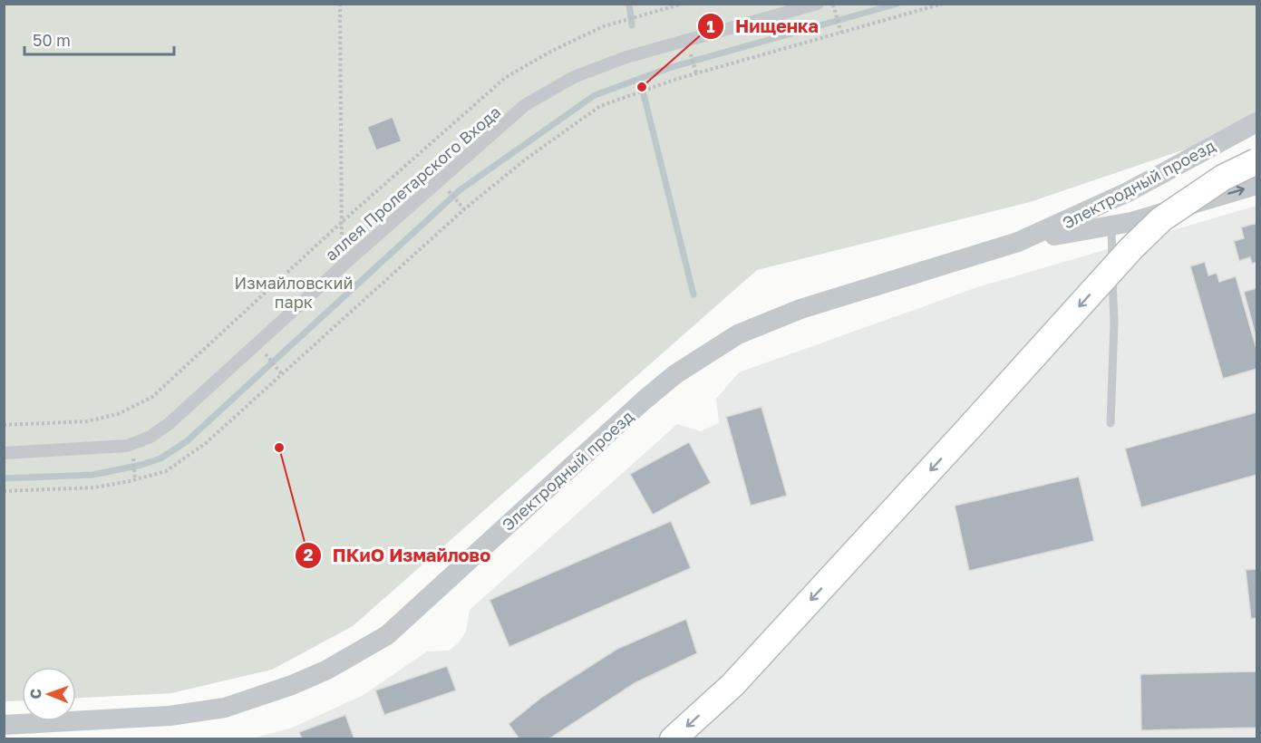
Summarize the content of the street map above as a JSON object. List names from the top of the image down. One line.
{"streets":{"street":["аллея Пролетарского Входа","Электродный проезд"]},"parks":["Измайловский парк"],"places":["Нищенка","ПКиО Измайлово"],"scale_bar":"50 m","north":"left"}
